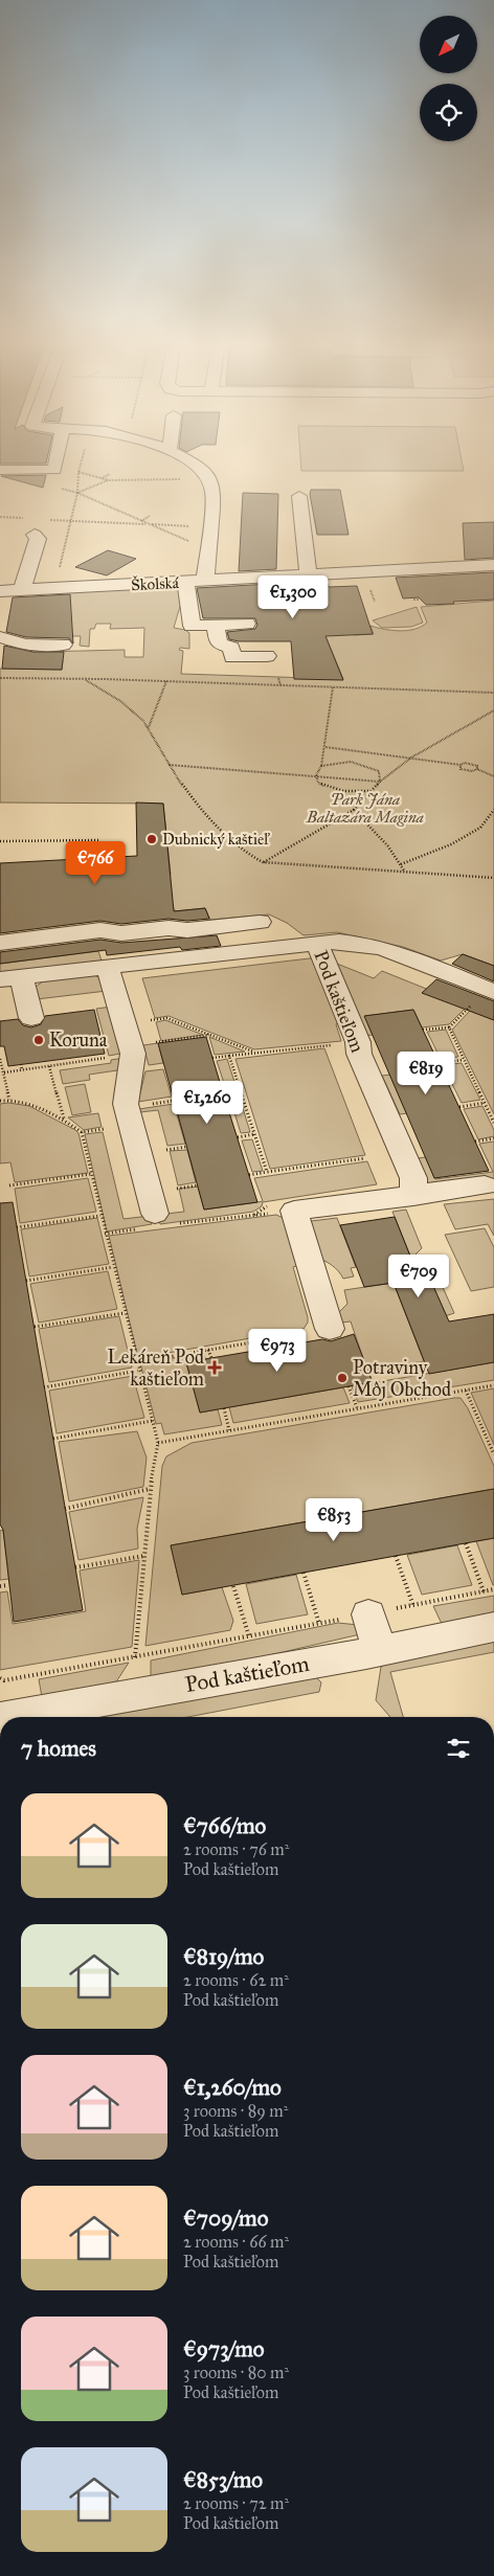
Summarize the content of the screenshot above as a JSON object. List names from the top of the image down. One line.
{"streets":{"street":["Školská","Pod kaštieľom"]},"parks":["Park Jána Baltazára Magina"],"places":{"other":["Dubnický kaštieľ","Koruna","Potraviny Môj Obchod"],"health":["Lekáreň Pod kaštieľom"]},"north":"bottom left","page":{"price":["€1,300","€766","€819","€1,260","€709","€973","€853"],"heading":"7 homes","list":[{"name":"€766/mo","note":"2 rooms · 76 m² · Pod kaštieľom"},{"name":"€819/mo","note":"2 rooms · 62 m² · Pod kaštieľom"},{"name":"€1,260/mo","note":"3 rooms · 89 m² · Pod kaštieľom"},{"name":"€709/mo","note":"2 rooms · 66 m² · Pod kaštieľom"},{"name":"€973/mo","note":"3 rooms · 80 m² · Pod kaštieľom"},{"name":"€853/mo","note":"2 rooms · 72 m² · Pod kaštieľom"}]}}
